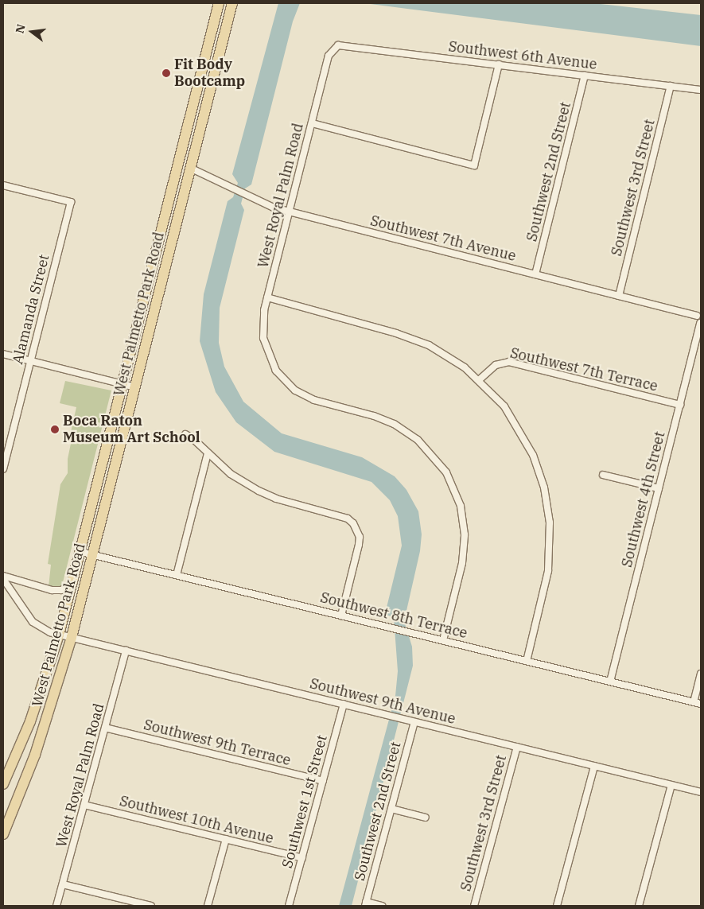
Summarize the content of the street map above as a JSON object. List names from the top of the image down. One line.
{"streets":{"main road":["West Palmetto Park Road"],"street":["Southwest 6th Avenue","Southwest 2nd Street","Southwest 3rd Street","West Royal Palm Road","Southwest 7th Avenue","Alamanda Street","Southwest 7th Terrace","Southwest 4th Street","Southwest 8th Terrace","Southwest 9th Avenue","Southwest 9th Terrace","Southwest 1st Street","Southwest 10th Avenue"]},"crossings":[["Southwest 6th Avenue","Southwest 2nd Street"],["Southwest 6th Avenue","Southwest 3rd Street"],["Southwest 6th Avenue","West Royal Palm Road"],["Southwest 2nd Street","Southwest 7th Avenue"],["Southwest 2nd Street","Southwest 9th Avenue"],["Southwest 3rd Street","Southwest 7th Avenue"],["Southwest 3rd Street","Southwest 9th Avenue"],["West Royal Palm Road","Southwest 7th Avenue"],["West Royal Palm Road","Southwest 8th Terrace"],["West Royal Palm Road","Southwest 9th Avenue"],["West Royal Palm Road","Southwest 9th Terrace"],["West Royal Palm Road","Southwest 10th Avenue"],["Southwest 7th Avenue","West Palmetto Park Road"],["West Palmetto Park Road","Southwest 8th Terrace"],["West Palmetto Park Road","Southwest 9th Avenue"],["Southwest 7th Terrace","Southwest 4th Street"],["Southwest 4th Street","Southwest 8th Terrace"],["Southwest 9th Avenue","Southwest 1st Street"],["Southwest 9th Terrace","Southwest 1st Street"],["Southwest 1st Street","Southwest 10th Avenue"]],"places":["Fit Body Bootcamp","Boca Raton Museum Art School"],"north":"left"}
